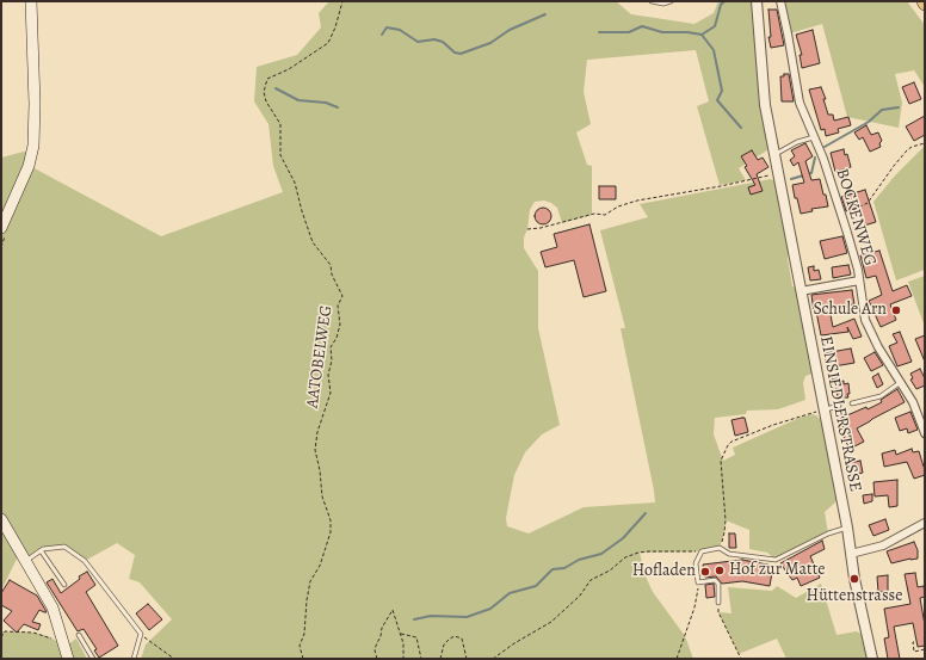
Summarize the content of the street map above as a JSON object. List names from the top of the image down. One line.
{"streets":{"street":["BOCKENWEG","EINSIEDLERSTRASSE"],"path":["AATOBELWEG"]},"places":["Schule Arn","Hof zur Matte","Hofladen","Hüttenstrasse"]}
